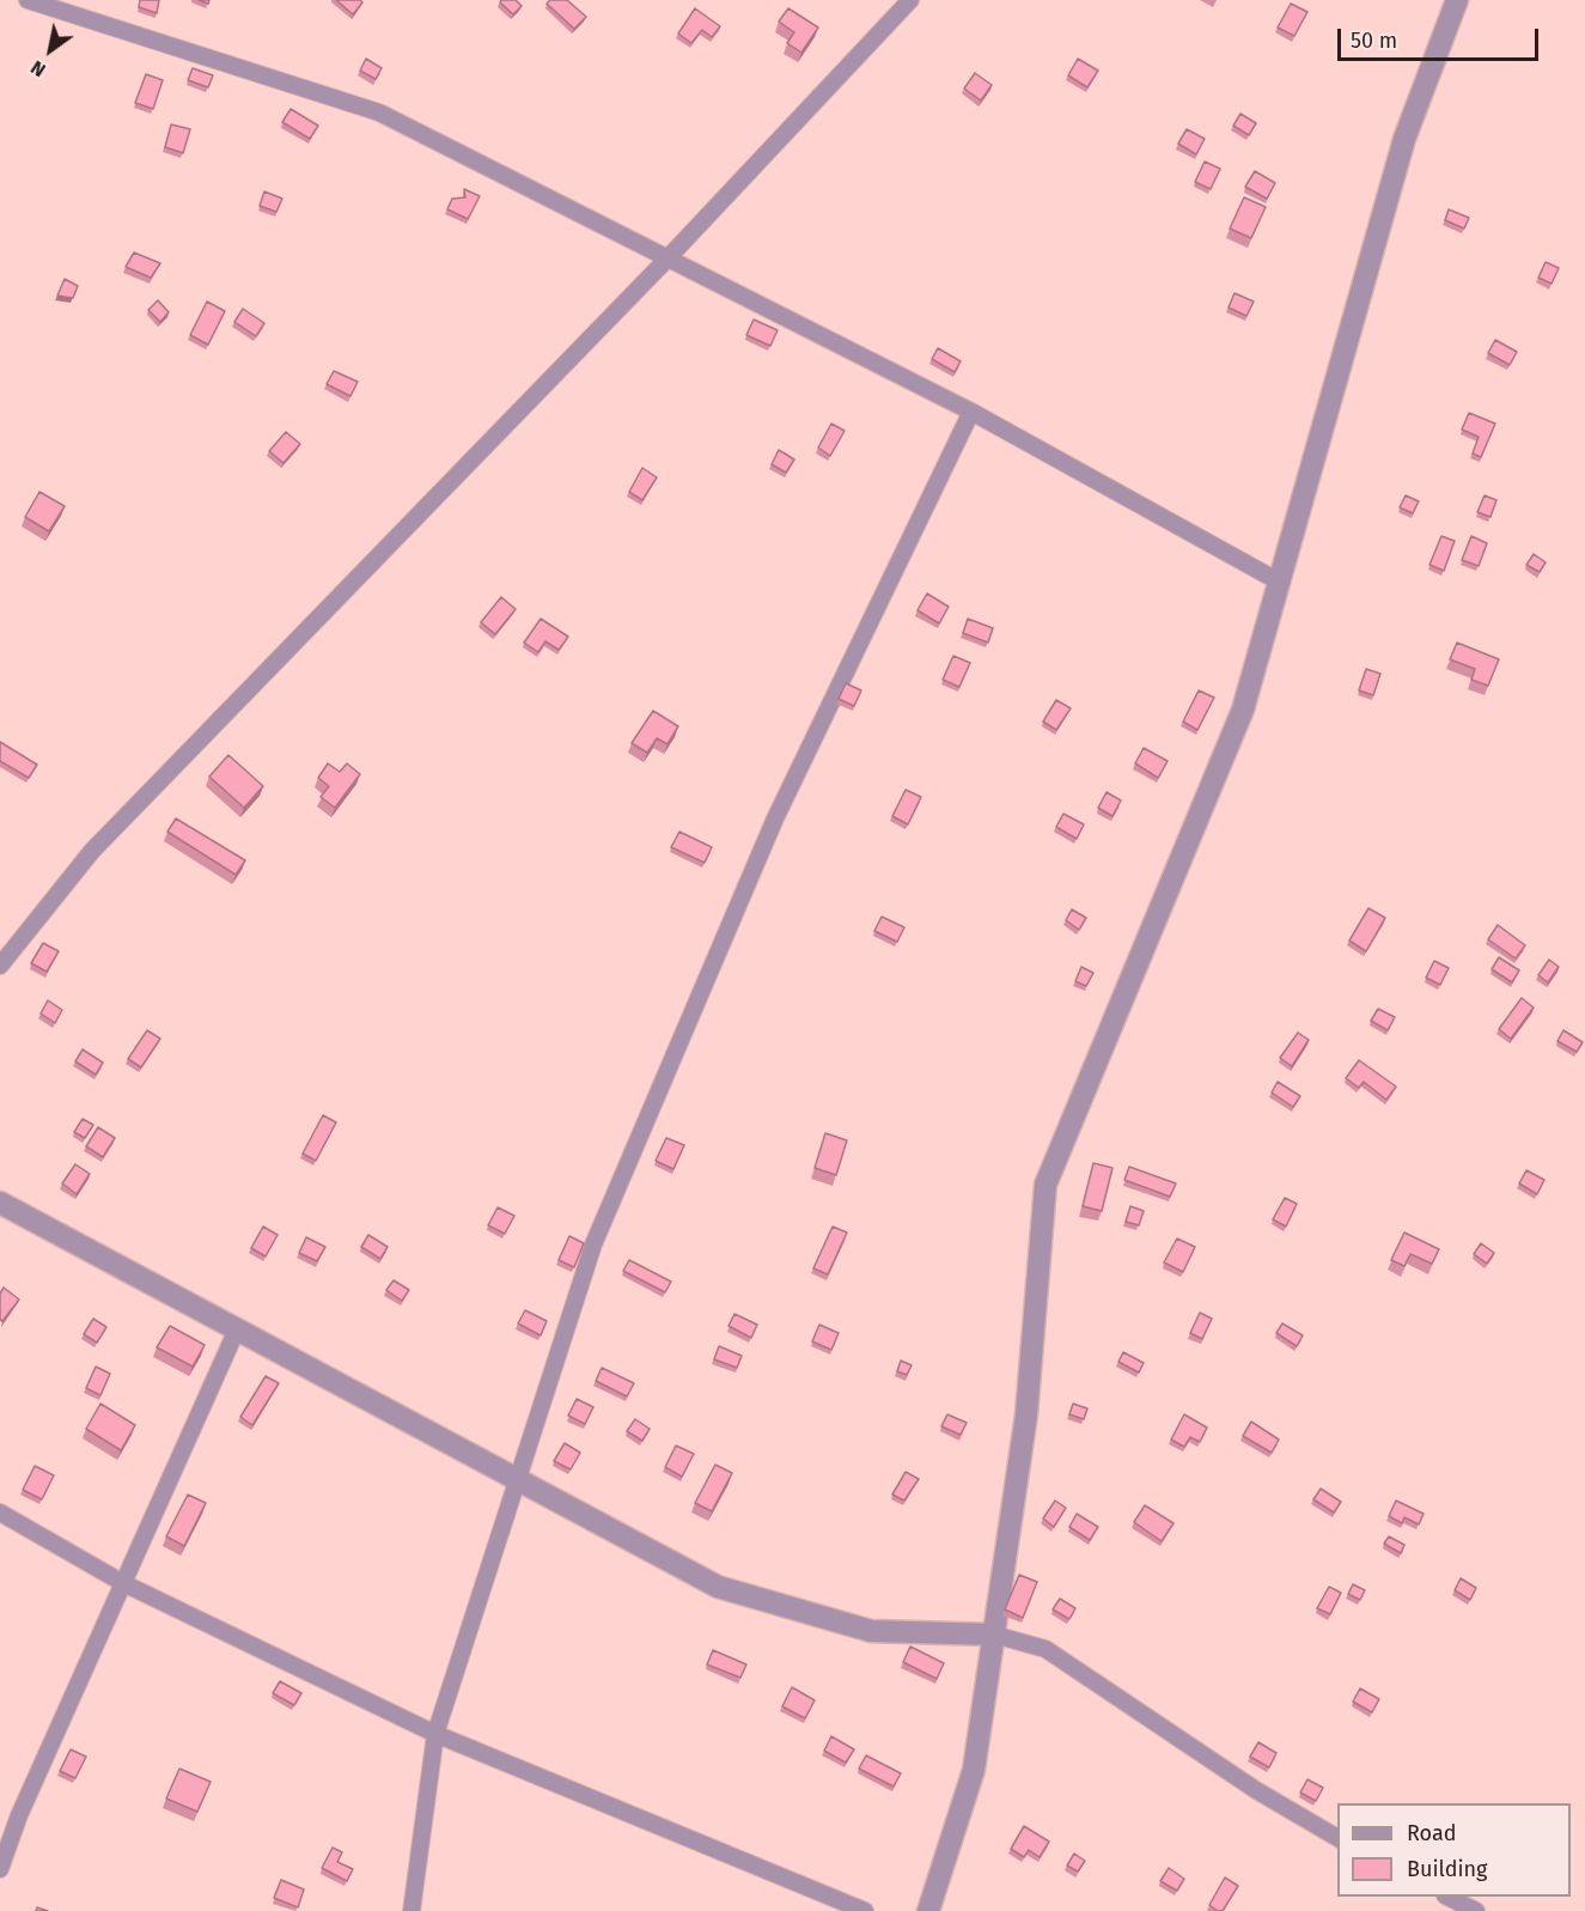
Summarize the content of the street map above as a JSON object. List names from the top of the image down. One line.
{"legend":["Road","Building"],"scale_bar":"50 m","north":"bottom left"}
